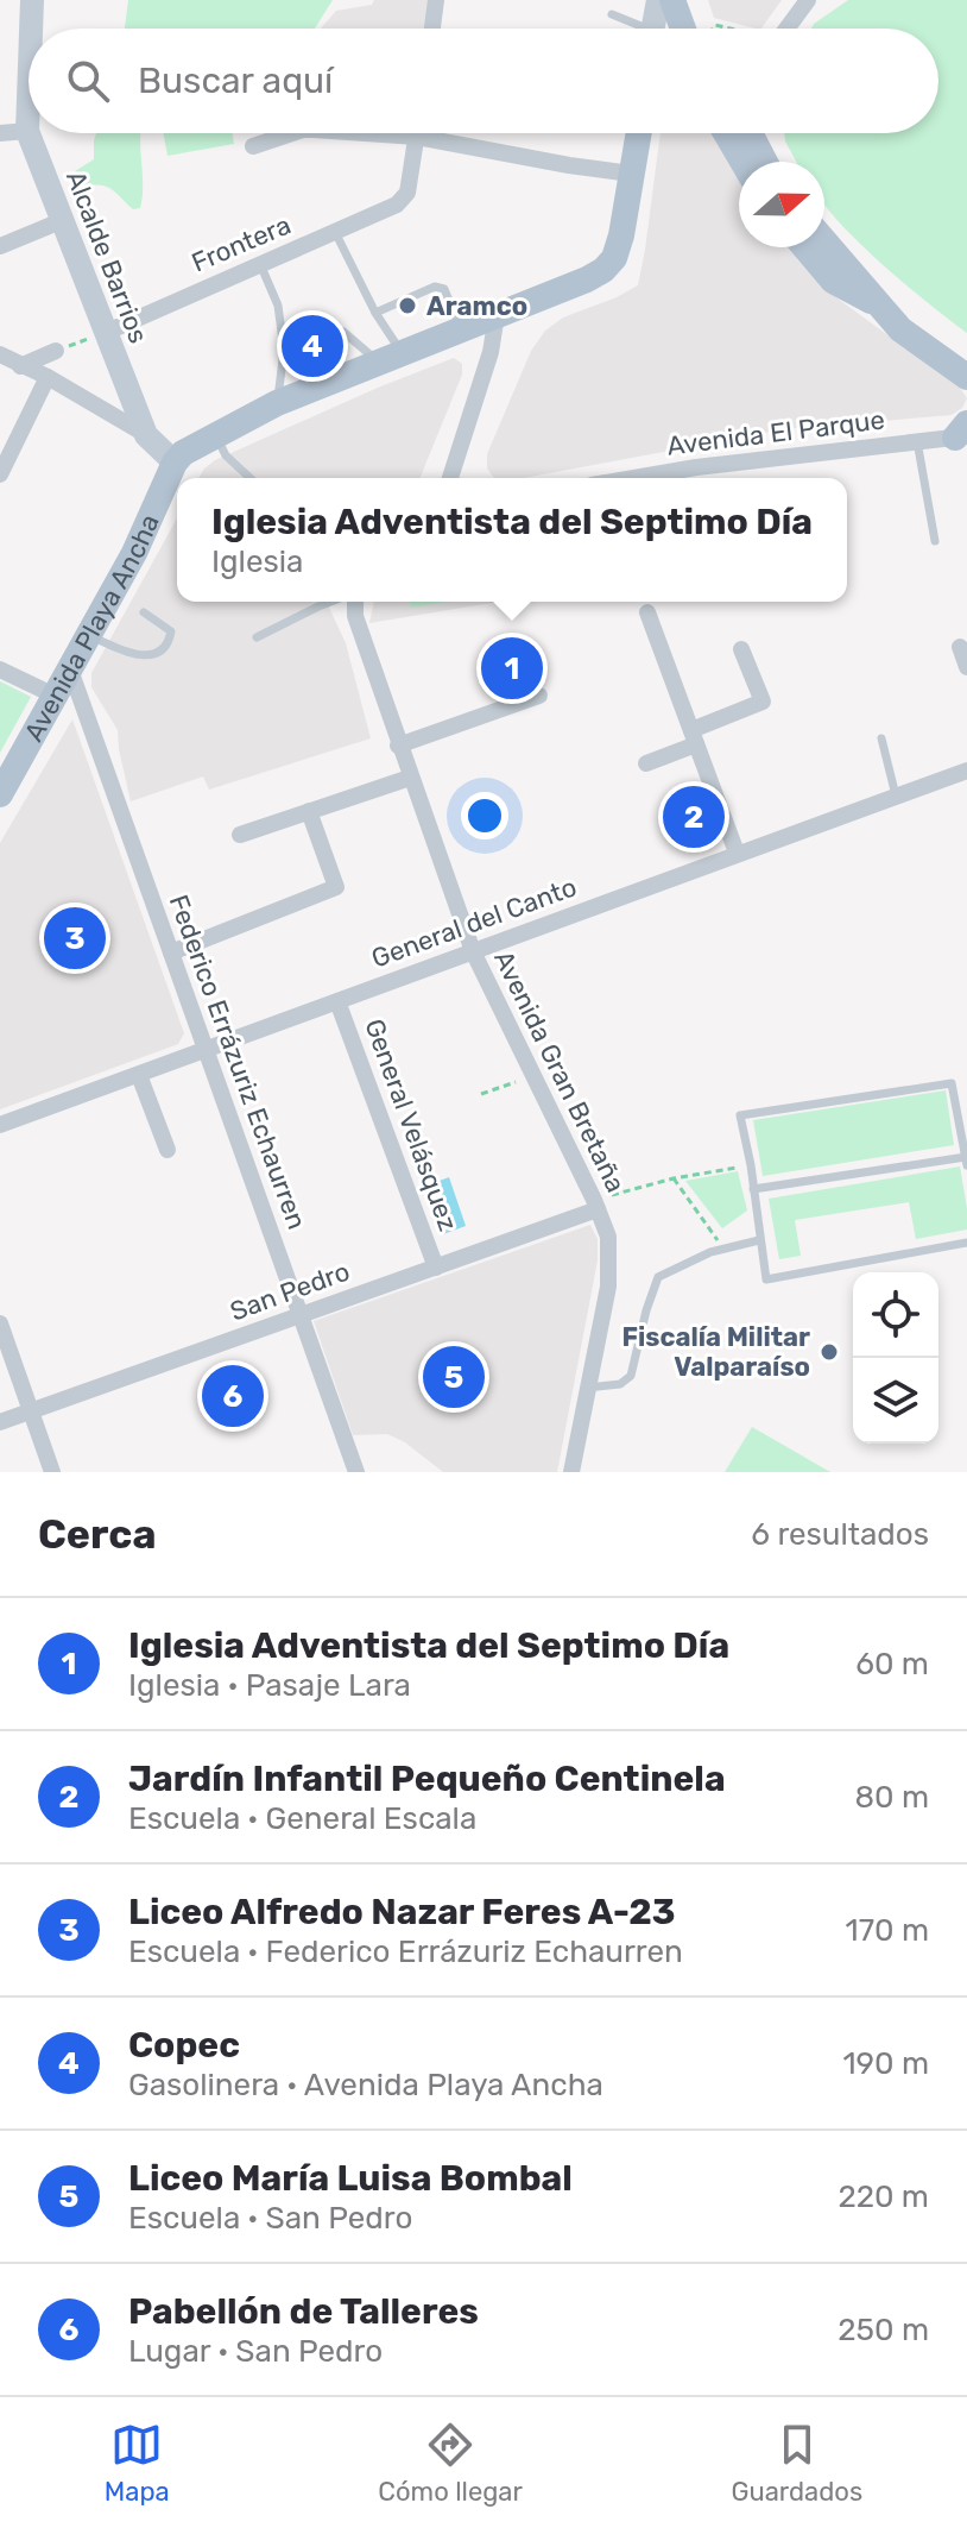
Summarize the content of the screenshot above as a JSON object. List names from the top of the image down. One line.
{"streets":{"main road":["Avenida Playa Ancha"],"street":["Frontera","Alcalde Barrios","Avenida El Parque","General del Canto","Federico Errázuriz Echaurren","Avenida Gran Bretaña","General Velásquez","San Pedro"]},"crossings":[["Frontera","Alcalde Barrios"],["Alcalde Barrios","Avenida Playa Ancha"],["Avenida Playa Ancha","Federico Errázuriz Echaurren"],["General del Canto","Federico Errázuriz Echaurren"],["General del Canto","Avenida Gran Bretaña"],["General del Canto","General Velásquez"],["Federico Errázuriz Echaurren","San Pedro"],["Avenida Gran Bretaña","San Pedro"],["General Velásquez","San Pedro"]],"places":["Aramco","Fiscalía Militar Valparaíso"],"north":"right","page":{"search":"Buscar aquí","pins":["4","1","2","3","5","6"],"popup":["Iglesia Adventista del Septimo Día","Iglesia"],"heading":["Cerca","6 resultados"],"list":[{"mark":"1","name":"Iglesia Adventista del Septimo Día","note":"Iglesia · Pasaje Lara","value":"60 m"},{"mark":"2","name":"Jardín Infantil Pequeño Centinela","note":"Escuela · General Escala","value":"80 m"},{"mark":"3","name":"Liceo Alfredo Nazar Feres A-23","note":"Escuela · Federico Errázuriz Echaurren","value":"170 m"},{"mark":"4","name":"Copec","note":"Gasolinera · Avenida Playa Ancha","value":"190 m"},{"mark":"5","name":"Liceo María Luisa Bombal","note":"Escuela · San Pedro","value":"220 m"},{"mark":"6","name":"Pabellón de Talleres","note":"Lugar · San Pedro","value":"250 m"}],"nav":["Mapa","Cómo llegar","Guardados"]}}
